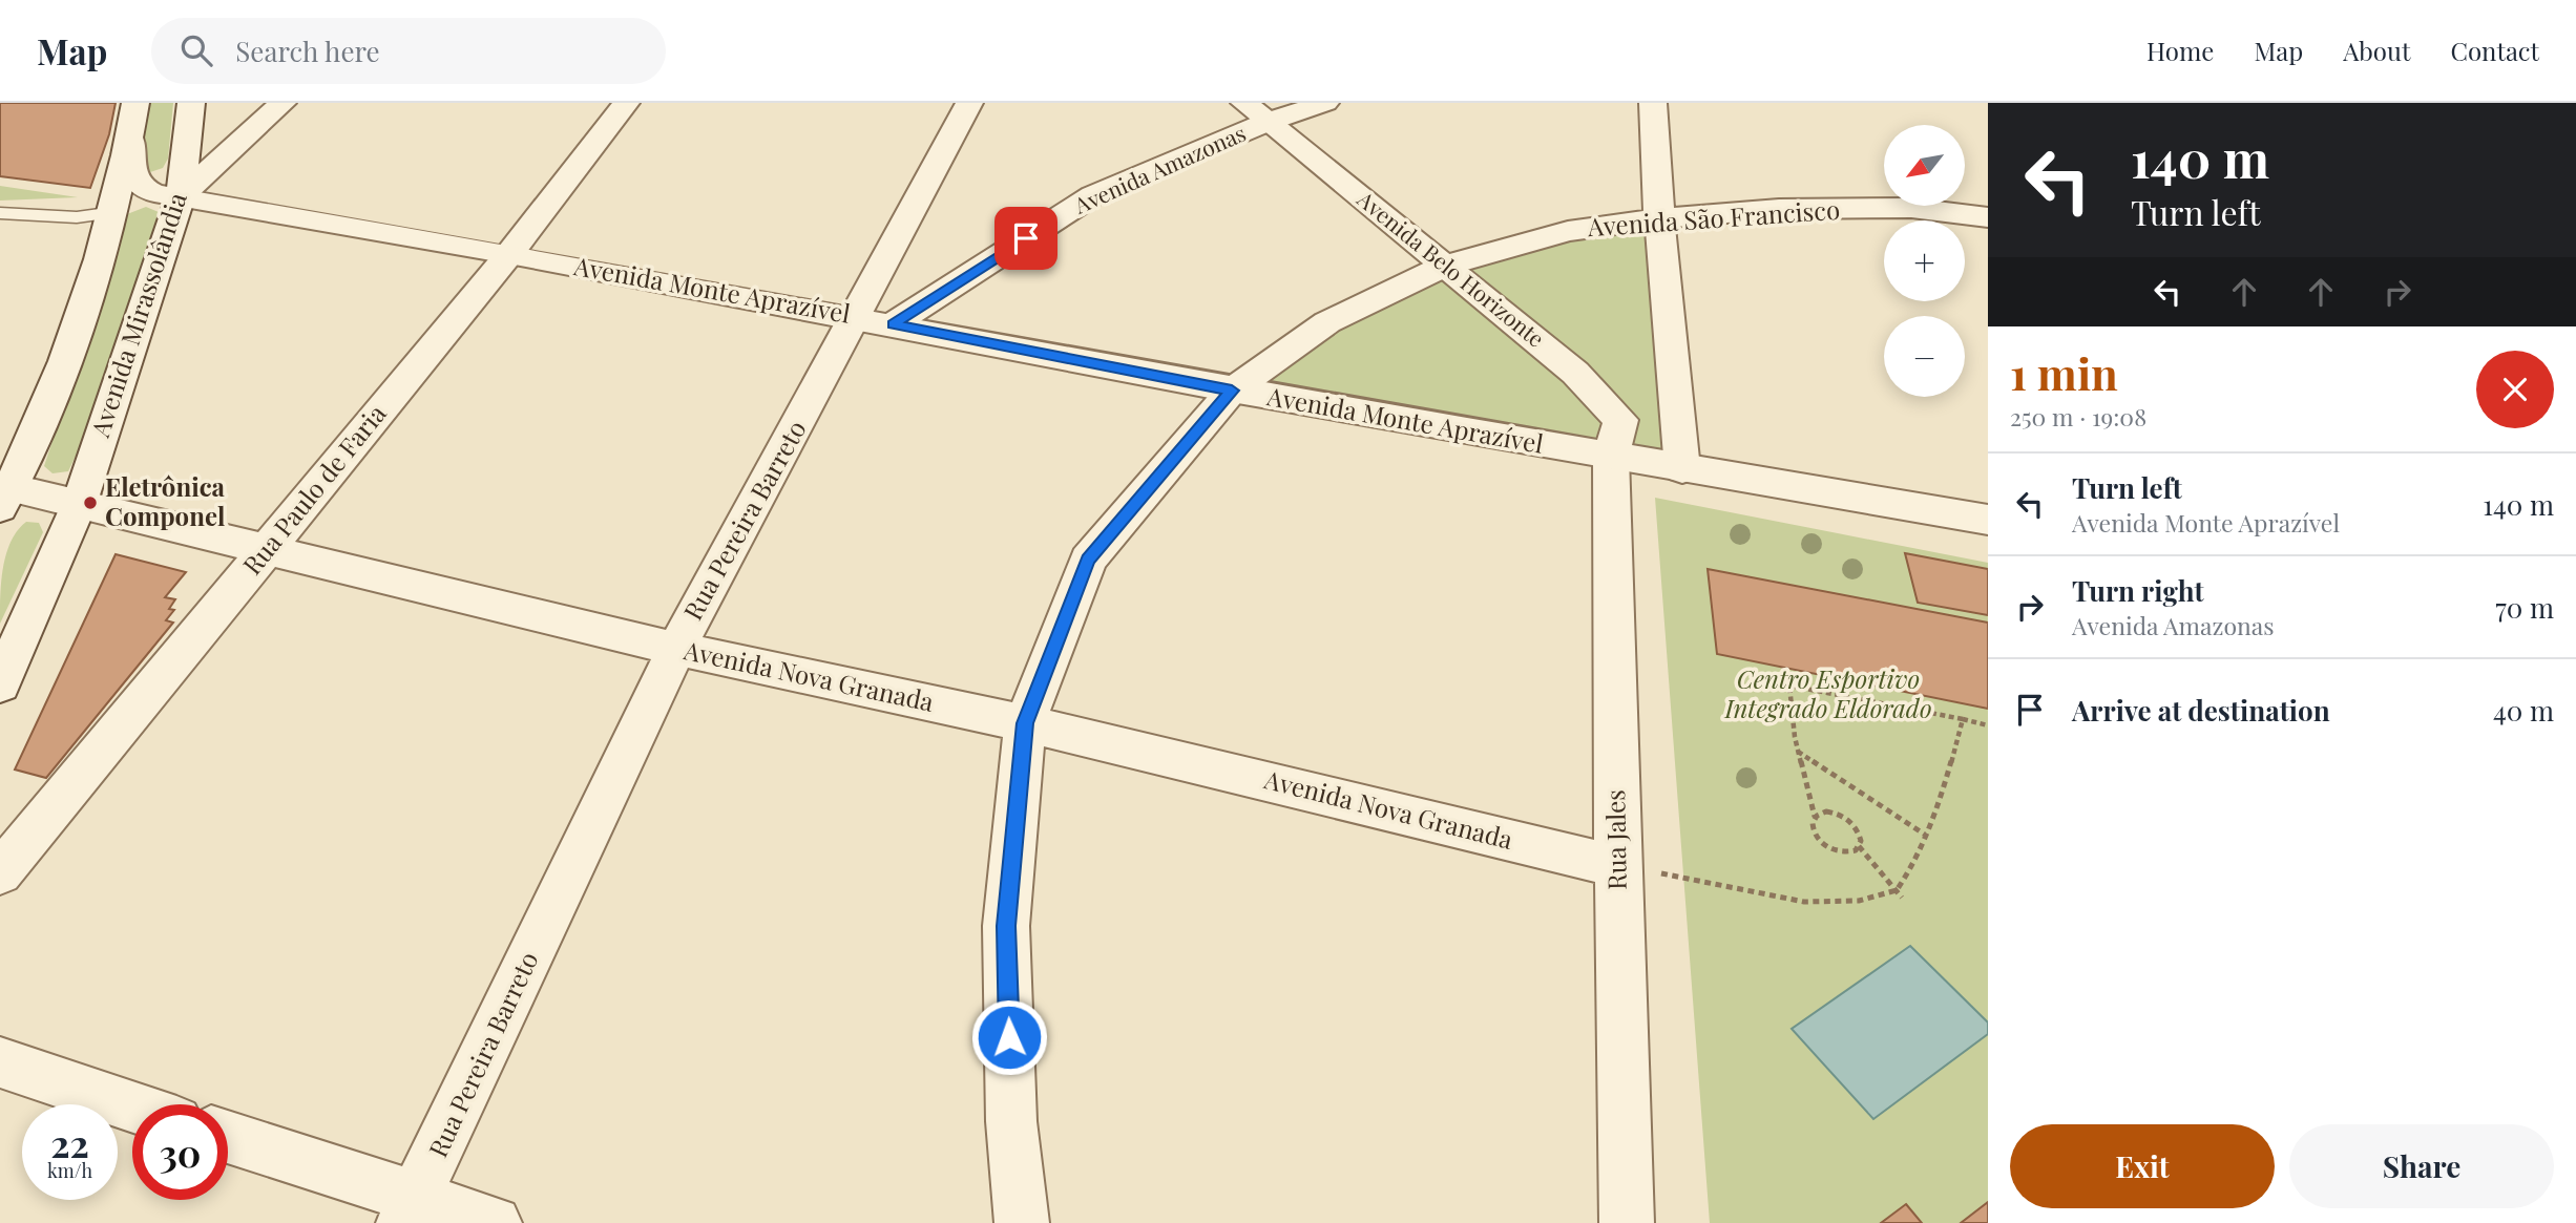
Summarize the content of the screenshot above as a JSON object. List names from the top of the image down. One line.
{"streets":{"street":["Avenida Amazonas","Avenida São Francisco","Avenida Belo Horizonte","Avenida Monte Aprazível","Avenida Mirassolândia","Rua Paulo de Faria","Rua Pereira Barreto","Avenida Nova Granada","Rua Jales"]},"crossings":[["Avenida Amazonas","Avenida Belo Horizonte"],["Avenida Amazonas","Avenida Monte Aprazível"],["Avenida Amazonas","Rua Pereira Barreto"],["Avenida São Francisco","Avenida Belo Horizonte"],["Avenida São Francisco","Avenida Monte Aprazível"],["Avenida São Francisco","Avenida Nova Granada"],["Avenida Belo Horizonte","Avenida Monte Aprazível"],["Avenida Belo Horizonte","Rua Jales"],["Avenida Monte Aprazível","Avenida Mirassolândia"],["Avenida Monte Aprazível","Rua Paulo de Faria"],["Avenida Monte Aprazível","Rua Pereira Barreto"],["Avenida Monte Aprazível","Rua Jales"],["Avenida Mirassolândia","Avenida Nova Granada"],["Rua Paulo de Faria","Avenida Nova Granada"],["Rua Pereira Barreto","Avenida Nova Granada"],["Avenida Nova Granada","Rua Jales"]],"parks":["Centro Esportivo Integrado Eldorado"],"places":["Eletrônica Componel"],"north":"bottom left","page":{"header":"Map","search":"Search here","nav":["Home","Map","About","Contact"],"turn":["140 m","Turn left"],"map_buttons":["+","−"],"heading":["1 min","250 m · 19:08"],"list":[{"name":"Turn left","note":"Avenida Monte Aprazível","value":"140 m"},{"name":"Turn right","note":"Avenida Amazonas","value":"70 m"},{"name":"Arrive at destination","value":"40 m"}],"speed":"22 km/h","limit":"30","buttons":["Exit","Share"]}}
